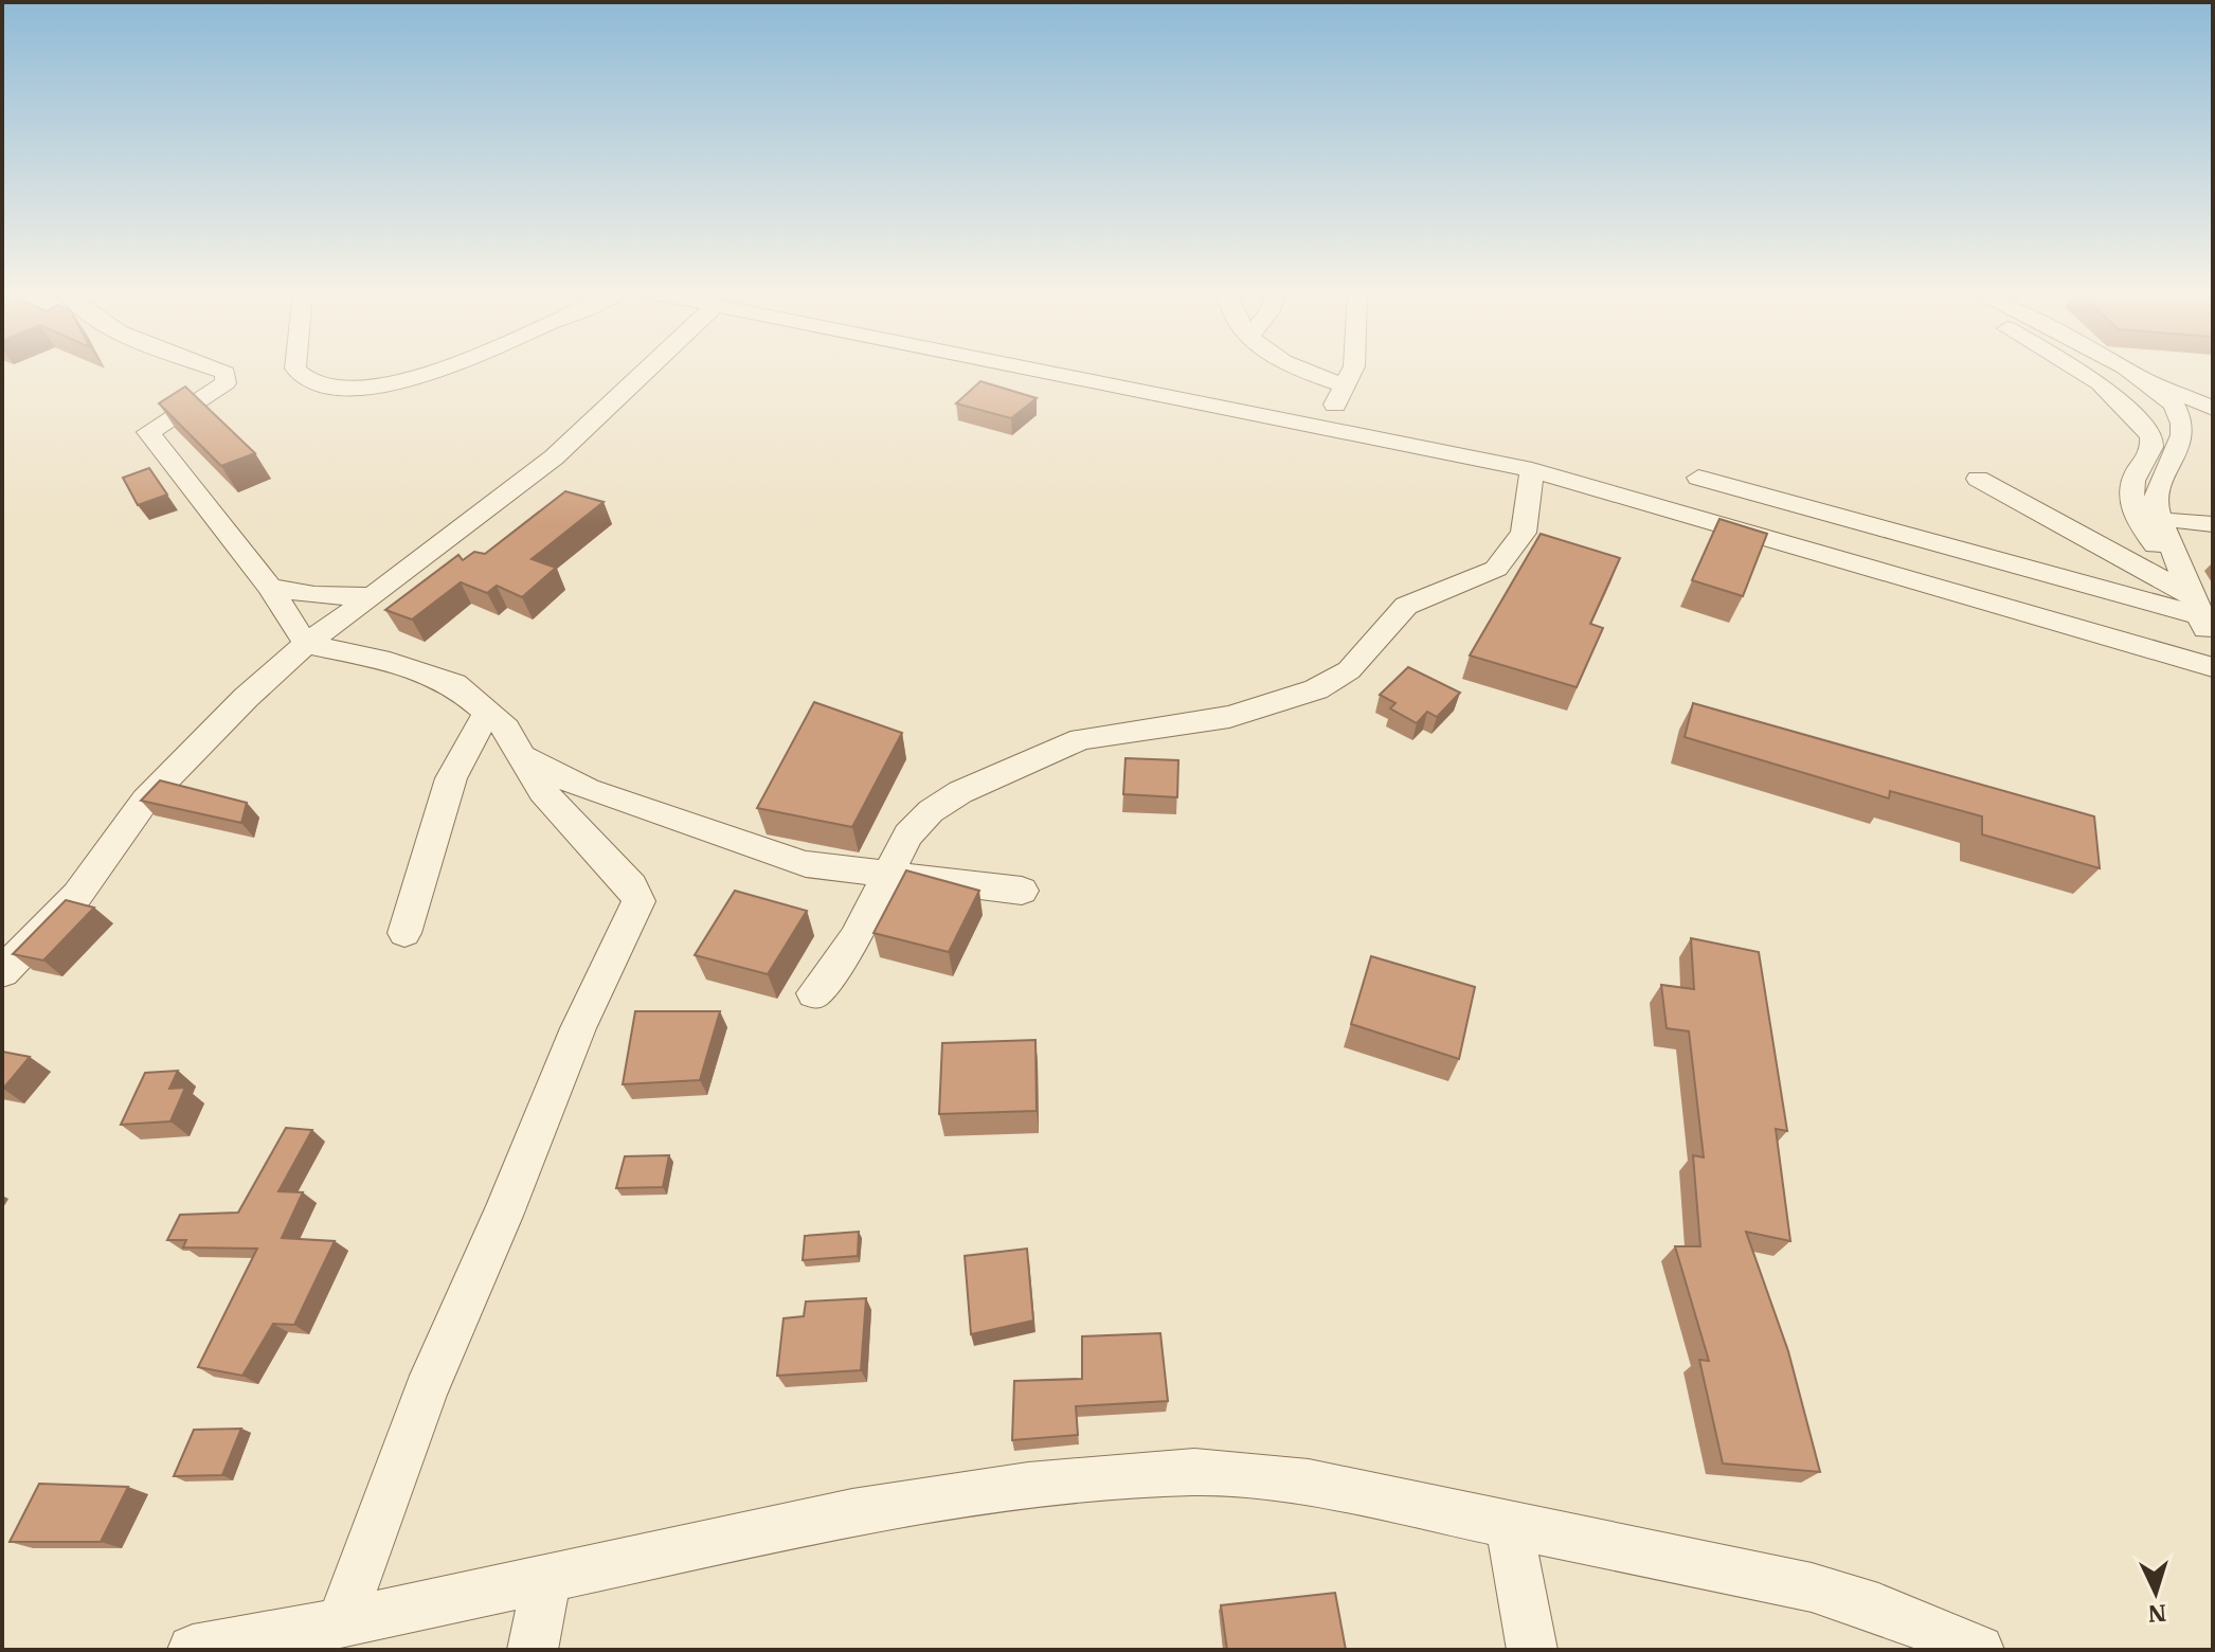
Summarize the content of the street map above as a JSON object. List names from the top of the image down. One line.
{"north":"bottom"}
